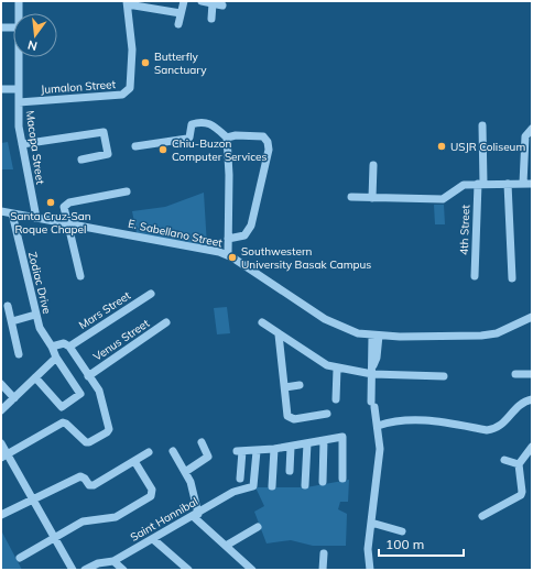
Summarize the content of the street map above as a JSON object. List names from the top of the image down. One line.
{"streets":{"street":["Jumalon Street","Macopa Street","4th Street","E. Sabellano Street","Zodiac Drive","Mars Street","Venus Street","Saint Hannibal"]},"crossings":[["Jumalon Street","Macopa Street"],["Macopa Street","E. Sabellano Street"],["E. Sabellano Street","Zodiac Drive"]],"places":["Butterfly Sanctuary","USJR Coliseum","Chiu-Buzon Computer Services","Santa Cruz-San Roque Chapel","Southwestern University Basak Campus"],"scale_bar":"100 m","north":"bottom"}
